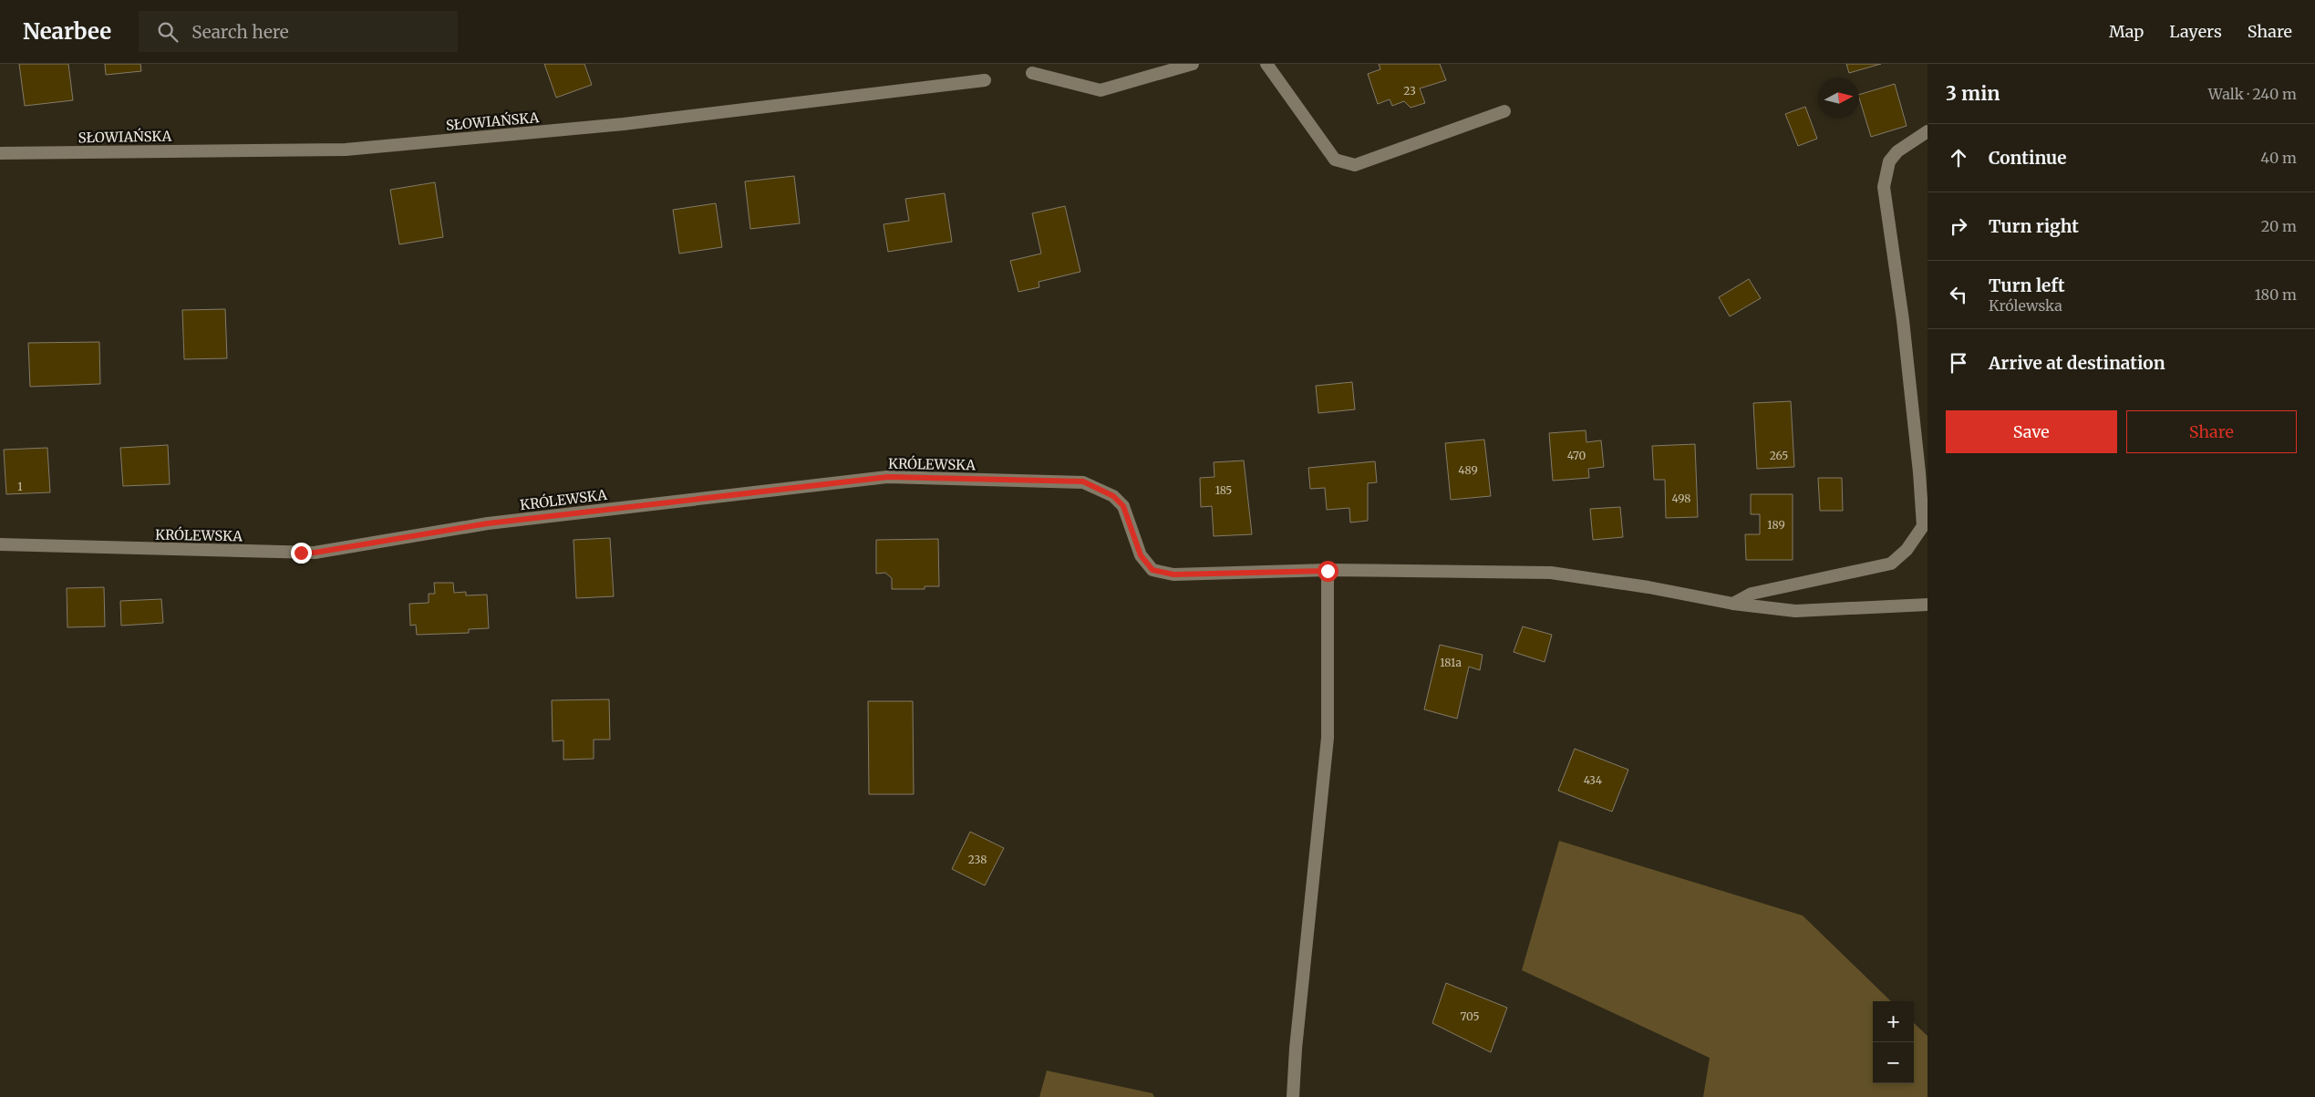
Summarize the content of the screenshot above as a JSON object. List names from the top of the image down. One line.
{"streets":{"street":["SŁOWIAŃSKA","KRÓLEWSKA"]},"house_numbers":["23","470","265","489","1","185","498","189","181a","434","238","705"],"north":"right","page":{"header":"Nearbee","search":"Search here","nav":["Map","Layers","Share"],"heading":["3 min","Walk · 240 m"],"list":[["Continue","40 m"],["Turn right","20 m"],["Turn left","Królewska","180 m"],"Arrive at destination"],"buttons":["Save","Share"],"map_buttons":["+","−"]}}
